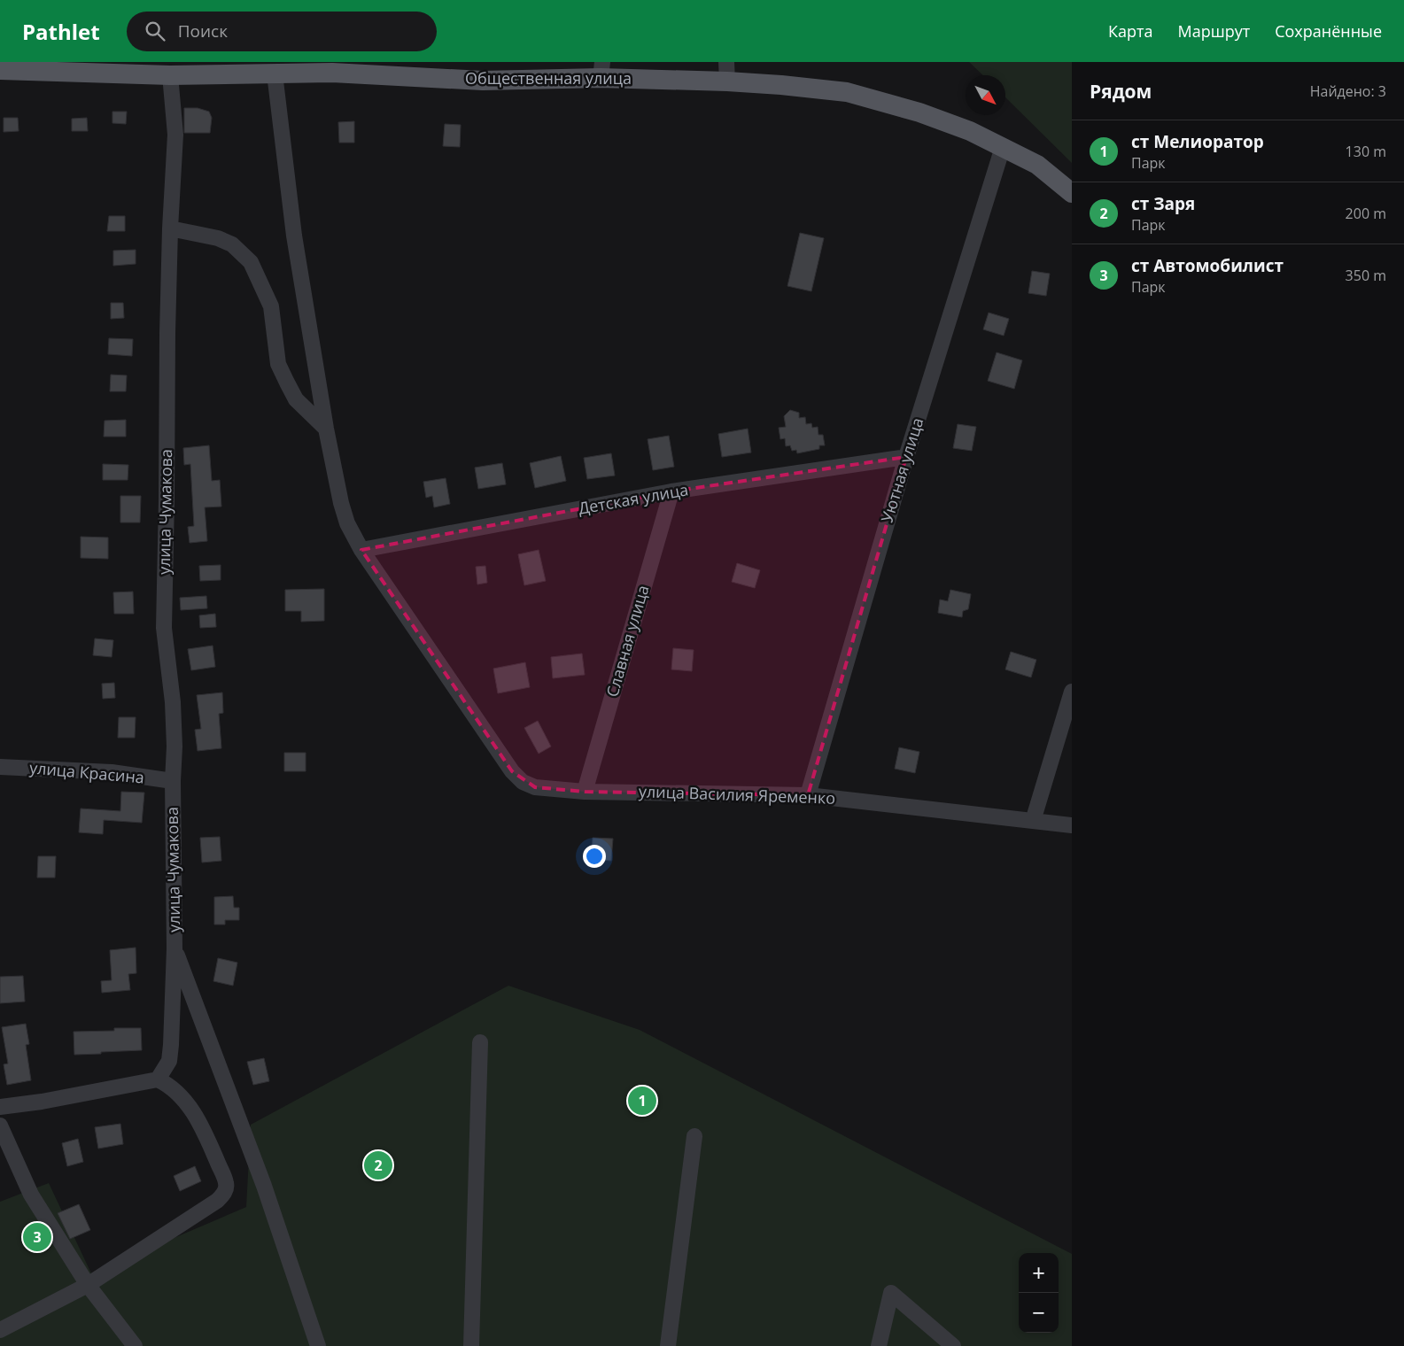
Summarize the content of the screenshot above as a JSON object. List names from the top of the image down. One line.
{"streets":{"main road":["Общественная улица"],"street":["Уютная улица","Детская улица","улица Чумакова","Славная улица","улица Красина","улица Василия Яременко"]},"crossings":[["Общественная улица","Уютная улица"],["Общественная улица","улица Чумакова"],["Общественная улица","улица Василия Яременко"],["Уютная улица","Детская улица"],["Уютная улица","улица Василия Яременко"],["Детская улица","Славная улица"],["Детская улица","улица Василия Яременко"],["улица Чумакова","улица Красина"],["Славная улица","улица Василия Яременко"]],"north":"bottom right","page":{"header":"Pathlet","search":"Поиск","nav":["Карта","Маршрут","Сохранённые"],"heading":["Рядом","Найдено: 3"],"list":[{"mark":"1","name":"ст Мелиоратор","note":"Парк","value":"130 m"},{"mark":"2","name":"ст Заря","note":"Парк","value":"200 m"},{"mark":"3","name":"ст Автомобилист","note":"Парк","value":"350 m"}],"pins":["1","2","3"],"map_buttons":["+","−"]}}
